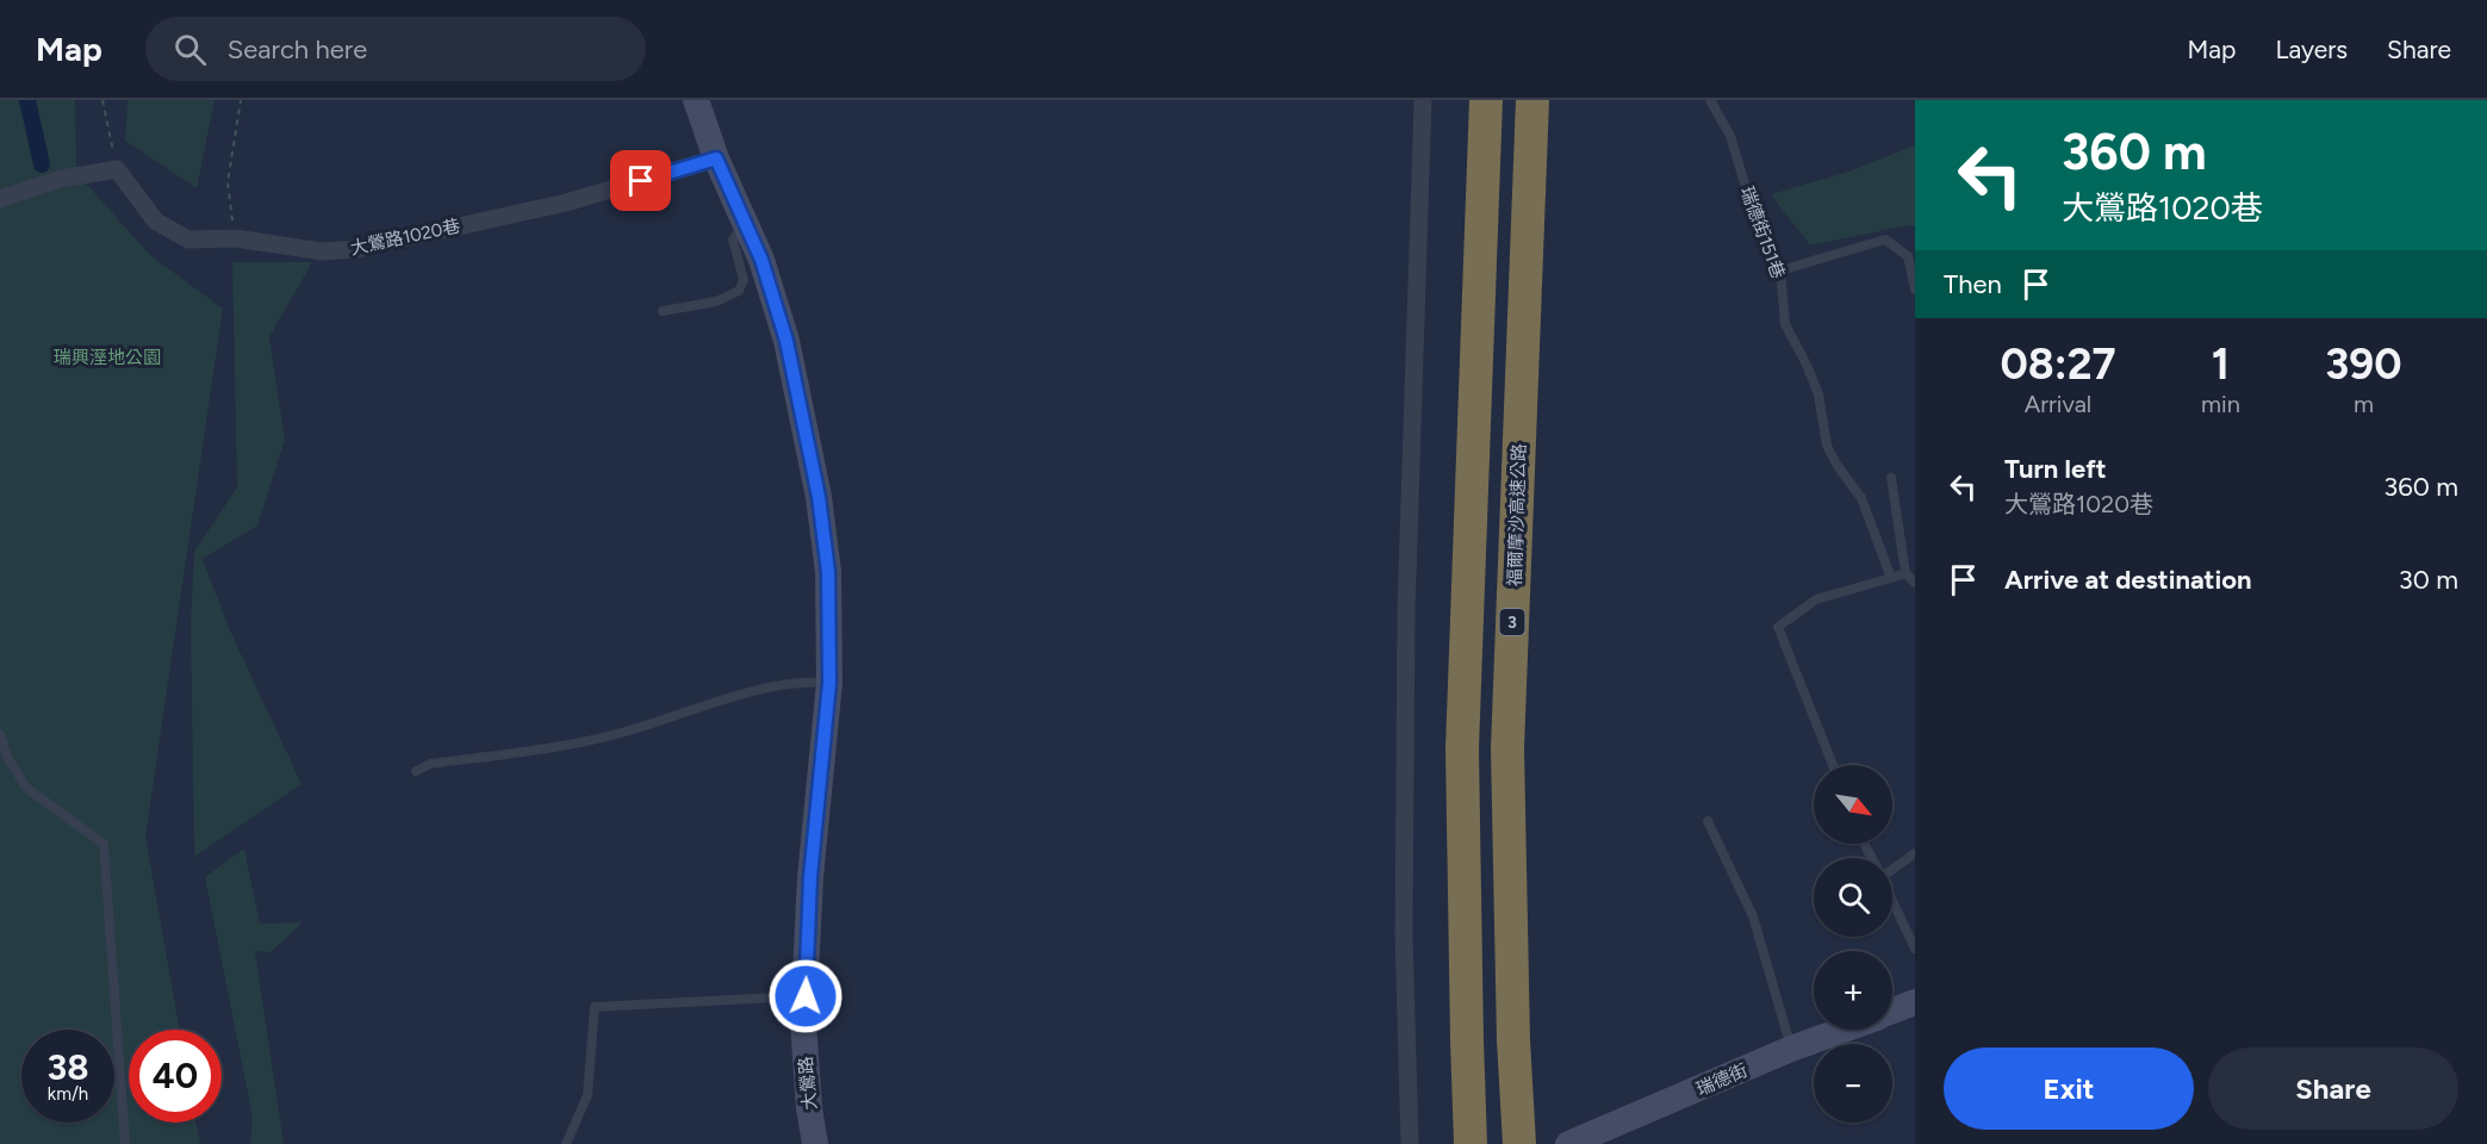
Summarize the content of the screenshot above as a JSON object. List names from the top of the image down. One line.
{"streets":{"highway":["福爾摩沙高速公路","3"],"street":["大鶯路1020巷","瑞德街","大鶯路"],"lane":["瑞德街151巷"]},"crossings":[["大鶯路1020巷","大鶯路"]],"parks":["瑞興溼地公園"],"north":"bottom right","page":{"header":"Map","search":"Search here","nav":["Map","Layers","Share"],"turn":["360 m","大鶯路1020巷"],"then":"Then","eta":["08:27","Arrival","1","min","390","m"],"list":[{"name":"Turn left","note":"大鶯路1020巷","value":"360 m"},{"name":"Arrive at destination","value":"30 m"}],"map_buttons":["+","−"],"speed":"38 km/h","limit":"40","buttons":["Exit","Share"]}}
